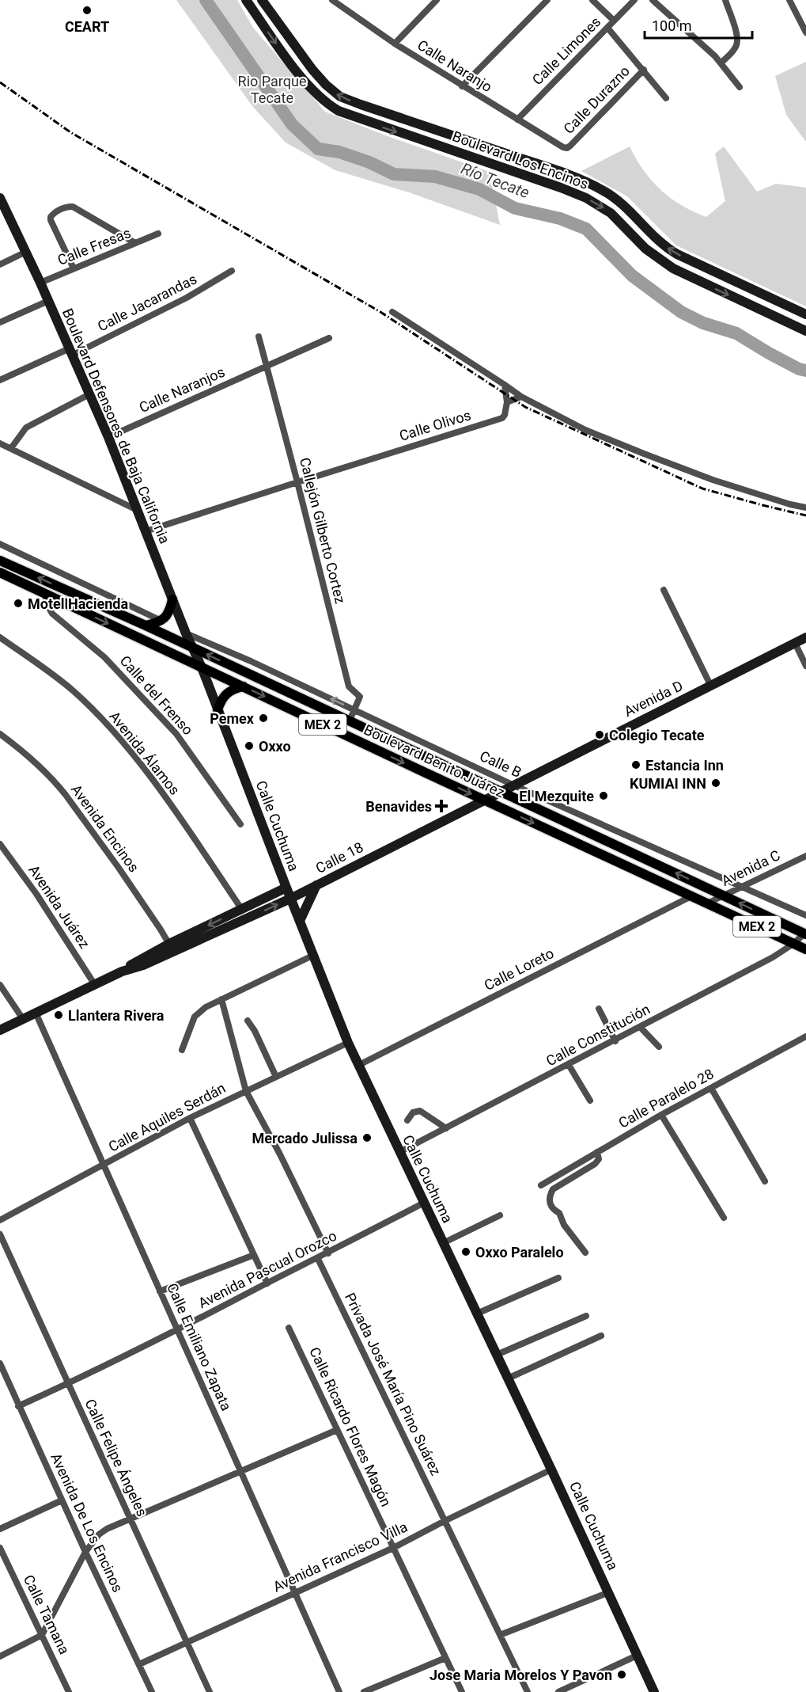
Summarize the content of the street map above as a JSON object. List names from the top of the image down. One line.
{"streets":{"main road":["MEX 2","Boulevard Benito Juárez"],"street":["Calle Limones","Calle Naranjo","Calle Durazno","Boulevard Los Encinos","Calle Fresas","Calle Jacarandas","Calle Naranjos","Calle Olivos","Boulevard Defensores de Baja California","Callejón Gilberto Cortez","Calle del Frenso","Avenida D","Avenida Álamos","Calle B","Calle Cuchuma","Avenida Encinos","Calle 18","Avenida C","Avenida Juárez","Calle Loreto","Calle Constitución","Calle Paralelo 28","Calle Aquiles Serdán","Avenida Pascual Orozco","Calle Emiliano Zapata","Privada José María Pino Suárez","Calle Ricardo Flores Magón","Calle Felipe Ángeles","Avenida De Los Encinos","Avenida Francisco Villa","Calle Tamana"]},"crossings":[["Calle Limones","Calle Naranjo"],["Calle Naranjo","Calle Durazno"],["Calle Fresas","Boulevard Defensores de Baja California"],["Calle Jacarandas","Boulevard Defensores de Baja California"],["Calle Naranjos","Boulevard Defensores de Baja California"],["Calle Naranjos","Callejón Gilberto Cortez"],["Calle Olivos","Boulevard Defensores de Baja California"],["Calle Olivos","Callejón Gilberto Cortez"],["Boulevard Defensores de Baja California","Boulevard Benito Juárez"],["Boulevard Defensores de Baja California","Calle B"],["Boulevard Defensores de Baja California","Calle Cuchuma"],["Callejón Gilberto Cortez","Calle B"],["Calle del Frenso","Boulevard Benito Juárez"],["Avenida D","Calle B"],["Avenida D","Calle 18"],["Avenida Álamos","Calle 18"],["Boulevard Benito Juárez","Calle Cuchuma"],["Boulevard Benito Juárez","Calle 18"],["Boulevard Benito Juárez","Avenida C"],["Boulevard Benito Juárez","Calle Loreto"],["Boulevard Benito Juárez","Calle Constitución"],["Calle B","Calle 18"],["Calle B","Avenida C"],["Calle Cuchuma","Calle 18"],["Calle Cuchuma","Calle Loreto"],["Calle Cuchuma","Calle Constitución"],["Calle Cuchuma","Calle Aquiles Serdán"],["Calle Cuchuma","Avenida Pascual Orozco"],["Calle Cuchuma","Avenida Francisco Villa"],["Avenida Encinos","Calle 18"],["Calle 18","Avenida Juárez"],["Calle 18","Calle Emiliano Zapata"],["Calle Aquiles Serdán","Calle Emiliano Zapata"],["Avenida Pascual Orozco","Calle Emiliano Zapata"],["Avenida Pascual Orozco","Privada José María Pino Suárez"],["Avenida Pascual Orozco","Calle Felipe Ángeles"],["Avenida Pascual Orozco","Avenida De Los Encinos"],["Calle Emiliano Zapata","Avenida Francisco Villa"],["Privada José María Pino Suárez","Avenida Francisco Villa"],["Calle Ricardo Flores Magón","Avenida Francisco Villa"],["Calle Felipe Ángeles","Avenida Francisco Villa"],["Avenida De Los Encinos","Avenida Francisco Villa"]],"water":["Río Tecate"],"parks":["Rio Parque Tecate"],"places":{"other":["CEART","Motel Hacienda","Pemex","Colegio Tecate","Oxxo","Estancia Inn","KUMIAI INN","El Mezquite","Llantera Rivera","Mercado Julissa","Oxxo Paralelo","Jose Maria Morelos Y Pavon"],"health":["Benavides"]},"scale_bar":"100 m"}
